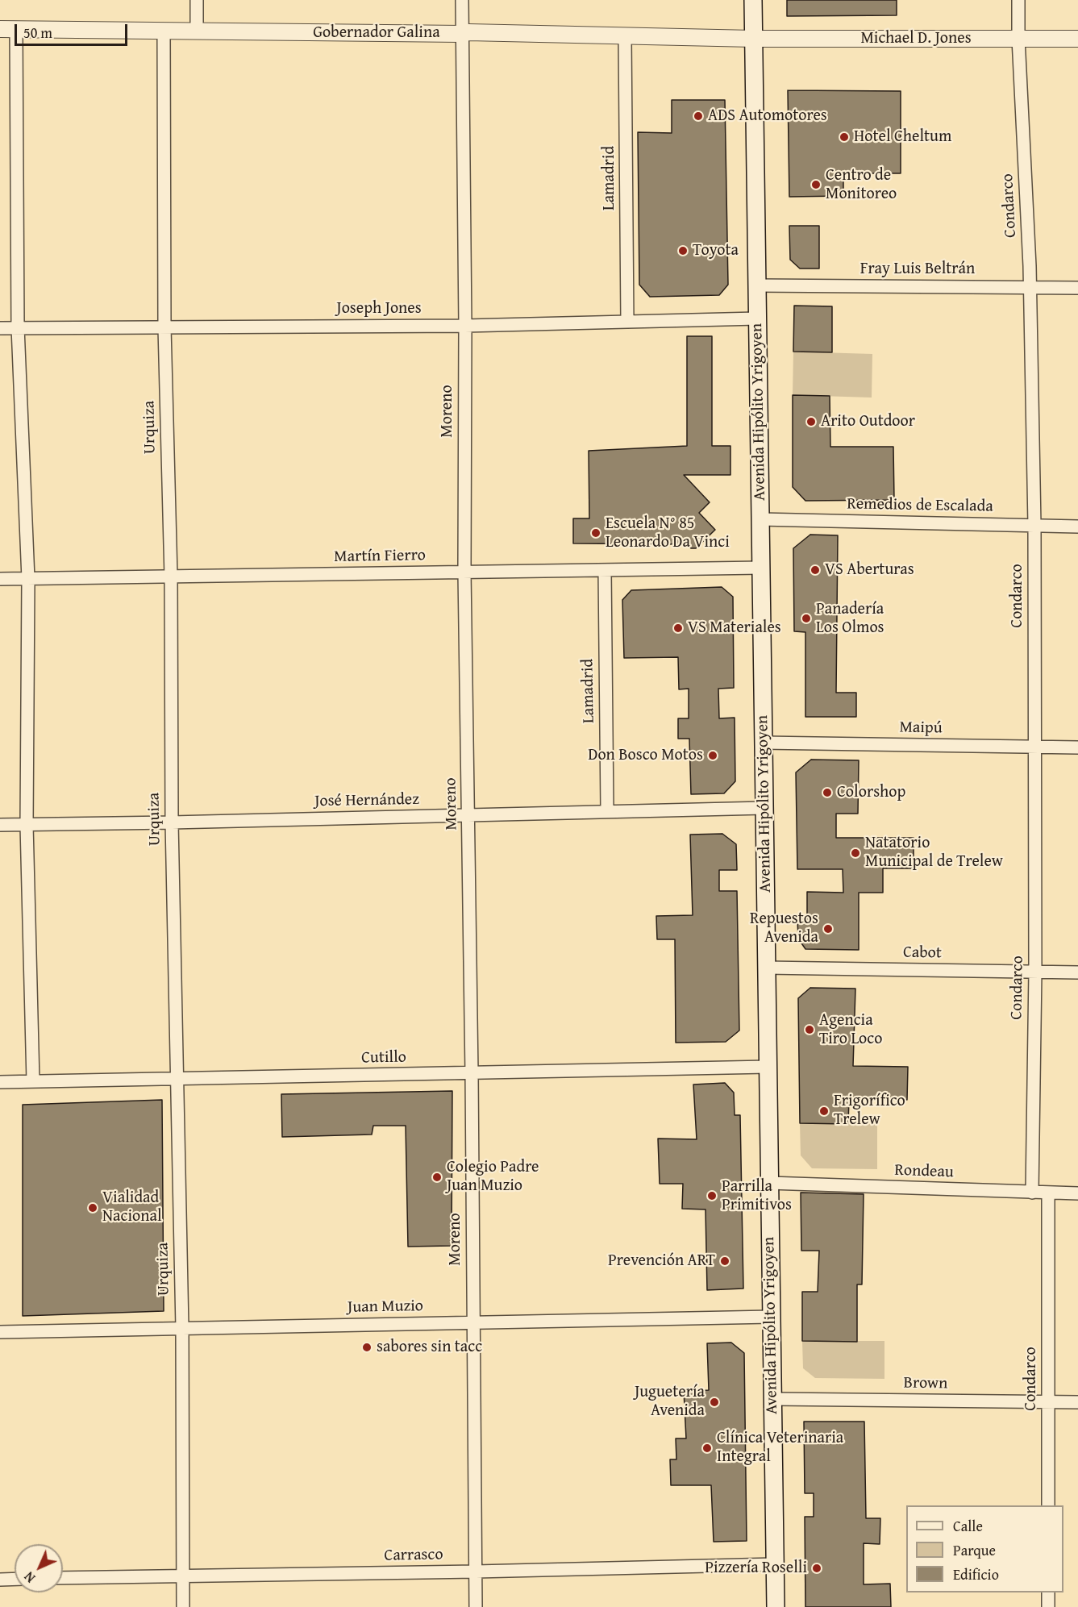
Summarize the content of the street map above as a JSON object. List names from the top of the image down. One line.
{"streets":{"main road":["Avenida Hipólito Yrigoyen"],"street":["Gobernador Galina","Michael D. Jones","Lamadrid","Condarco","Fray Luis Beltrán","Joseph Jones","Moreno","Urquiza","Remedios de Escalada","Martín Fierro","Maipú","José Hernández","Cabot","Cutillo","Rondeau","Juan Muzio","Brown","Carrasco"]},"crossings":[["Gobernador Galina","Michael D. Jones"],["Gobernador Galina","Lamadrid"],["Gobernador Galina","Moreno"],["Gobernador Galina","Avenida Hipólito Yrigoyen"],["Gobernador Galina","Urquiza"],["Michael D. Jones","Condarco"],["Michael D. Jones","Avenida Hipólito Yrigoyen"],["Lamadrid","Joseph Jones"],["Lamadrid","Martín Fierro"],["Lamadrid","José Hernández"],["Condarco","Fray Luis Beltrán"],["Condarco","Remedios de Escalada"],["Condarco","Maipú"],["Condarco","Cabot"],["Condarco","Rondeau"],["Condarco","Brown"],["Fray Luis Beltrán","Avenida Hipólito Yrigoyen"],["Joseph Jones","Moreno"],["Joseph Jones","Avenida Hipólito Yrigoyen"],["Joseph Jones","Urquiza"],["Moreno","Martín Fierro"],["Moreno","José Hernández"],["Moreno","Cutillo"],["Moreno","Juan Muzio"],["Moreno","Carrasco"],["Avenida Hipólito Yrigoyen","Remedios de Escalada"],["Avenida Hipólito Yrigoyen","Martín Fierro"],["Avenida Hipólito Yrigoyen","Maipú"],["Avenida Hipólito Yrigoyen","José Hernández"],["Avenida Hipólito Yrigoyen","Cabot"],["Avenida Hipólito Yrigoyen","Cutillo"],["Avenida Hipólito Yrigoyen","Rondeau"],["Avenida Hipólito Yrigoyen","Juan Muzio"],["Avenida Hipólito Yrigoyen","Brown"],["Avenida Hipólito Yrigoyen","Carrasco"],["Urquiza","Martín Fierro"],["Urquiza","José Hernández"],["Urquiza","Cutillo"],["Urquiza","Juan Muzio"],["Urquiza","Carrasco"]],"places":["ADS Automotores","Hotel Cheltum","Centro de Monitoreo","Toyota","Arito Outdoor","Escuela N° 85 Leonardo Da Vinci","VS Aberturas","Panadería Los Olmos","VS Materiales","Don Bosco Motos","Colorshop","Natatorio Municipal de Trelew","Repuestos Avenida","Agencia Tiro Loco","Frigorífico Trelew","Colegio Padre Juan Muzio","Parrilla Primitivos","Vialidad Nacional","Prevención ART","sabores sin tacc","Juguetería Avenida","Clínica Veterinaria Integral","Pizzería Roselli"],"legend":["Calle","Parque","Edificio"],"scale_bar":"50 m","north":"bottom left"}
